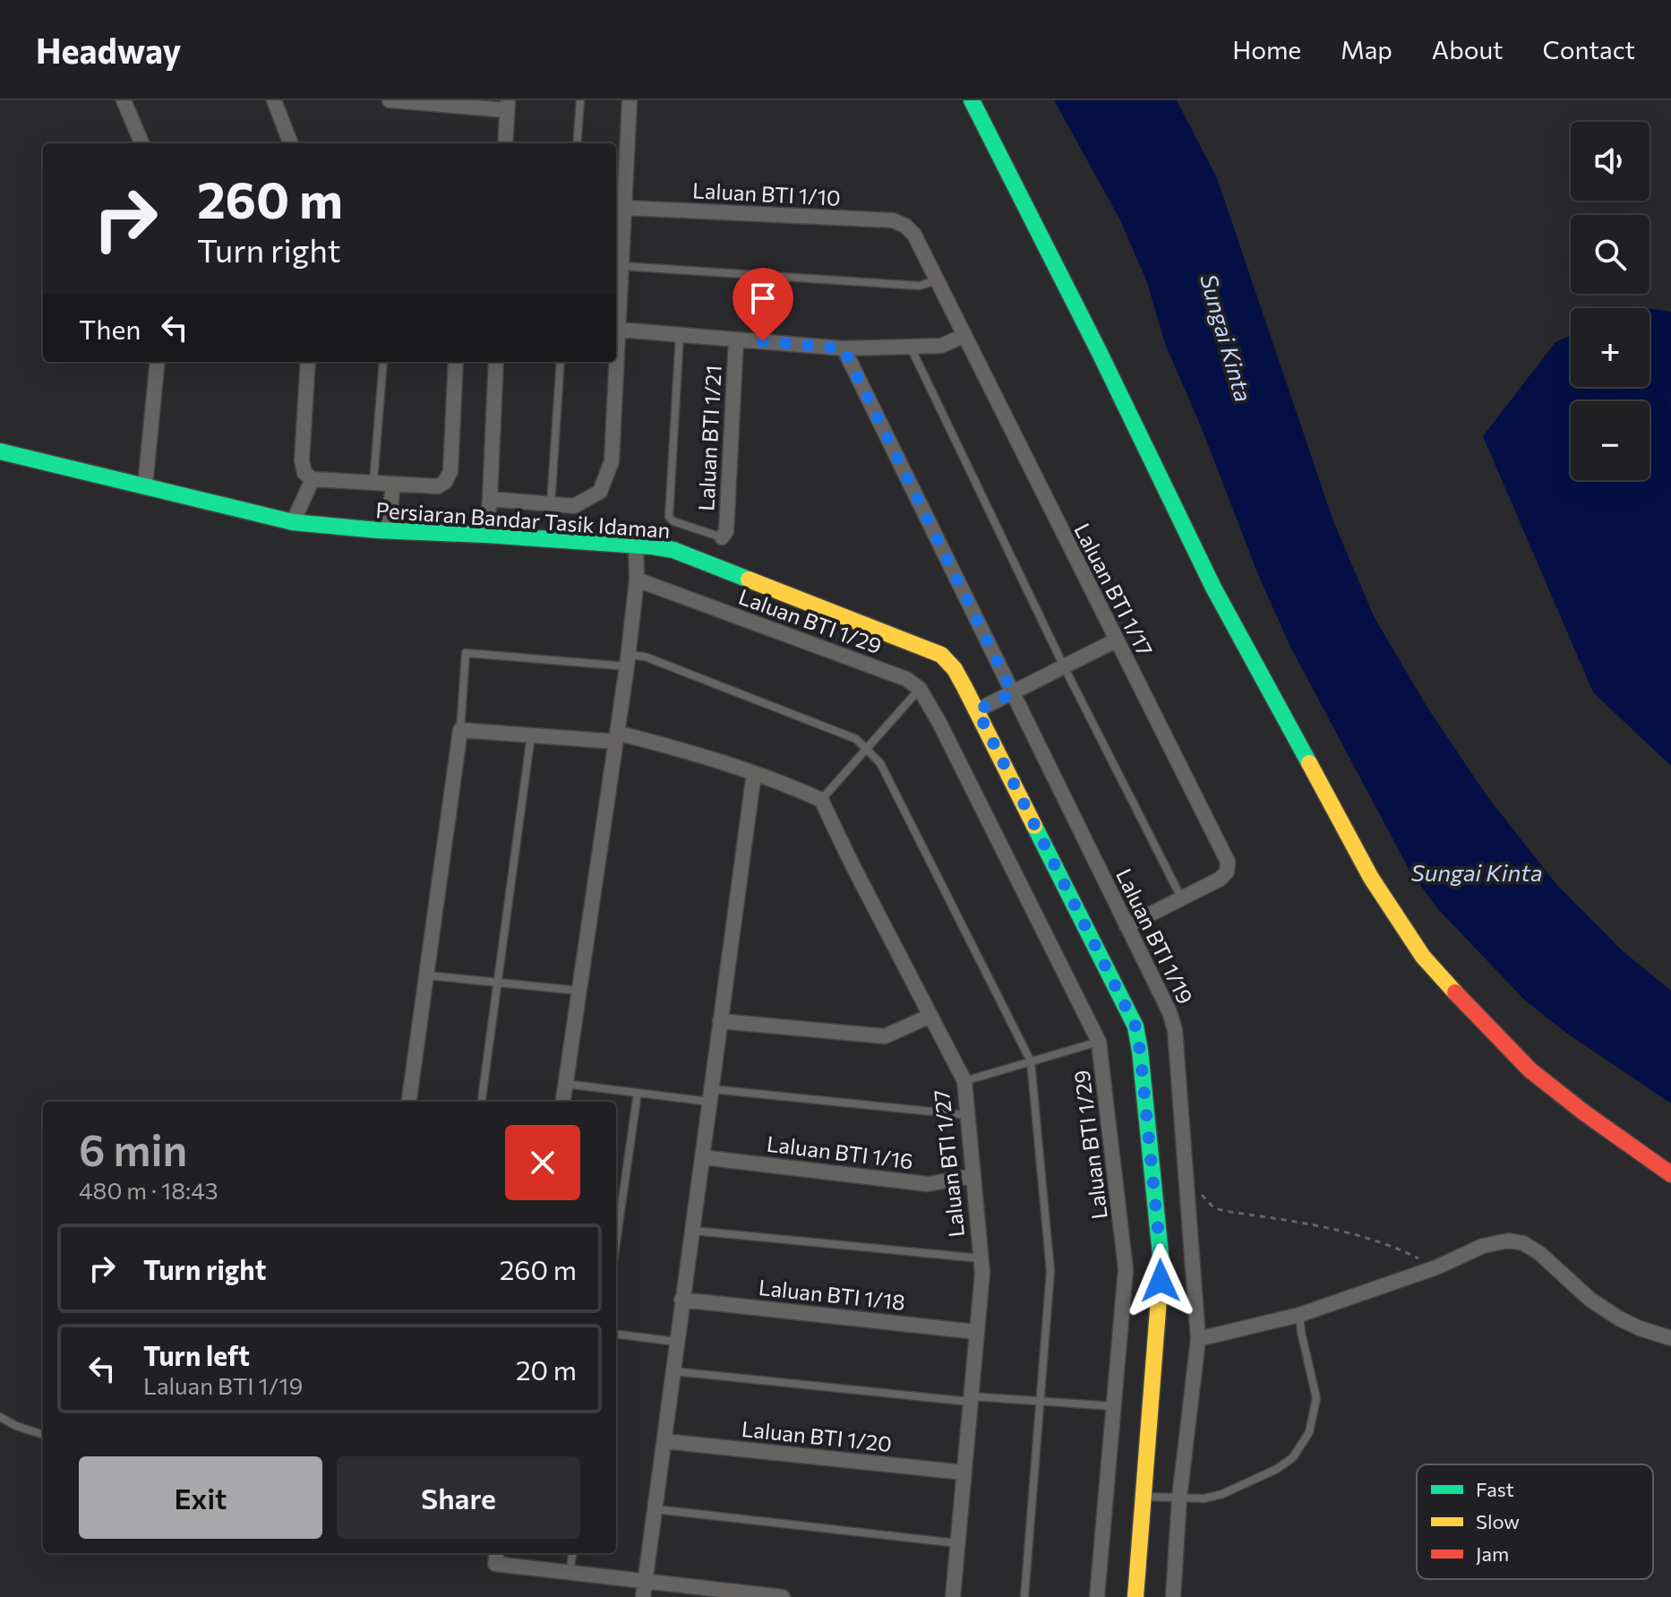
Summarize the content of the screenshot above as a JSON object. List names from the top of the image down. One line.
{"streets":{"street":["Laluan BTI 1/10","Laluan BTI 1/21","Persiaran Bandar Tasik Idaman","Laluan BTI 1/17","Laluan BTI 1/29","Laluan BTI 1/19","Laluan BTI 1/16","Laluan BTI 1/27","Laluan BTI 1/18","Laluan BTI 1/20"]},"crossings":[["Laluan BTI 1/10","Laluan BTI 1/17"],["Laluan BTI 1/17","Laluan BTI 1/19"],["Laluan BTI 1/16","Laluan BTI 1/27"],["Laluan BTI 1/27","Laluan BTI 1/18"],["Laluan BTI 1/27","Laluan BTI 1/20"]],"water":["Sungai Kinta"],"legend":["Fast","Slow","Jam"],"page":{"header":"Headway","nav":["Home","Map","About","Contact"],"map_buttons":["+","−"],"turn":["260 m","Turn right"],"then":"Then","heading":["6 min","480 m · 18:43"],"list":[{"name":"Turn right","value":"260 m"},{"name":"Turn left","note":"Laluan BTI 1/19","value":"20 m"}],"buttons":["Exit","Share"]}}
